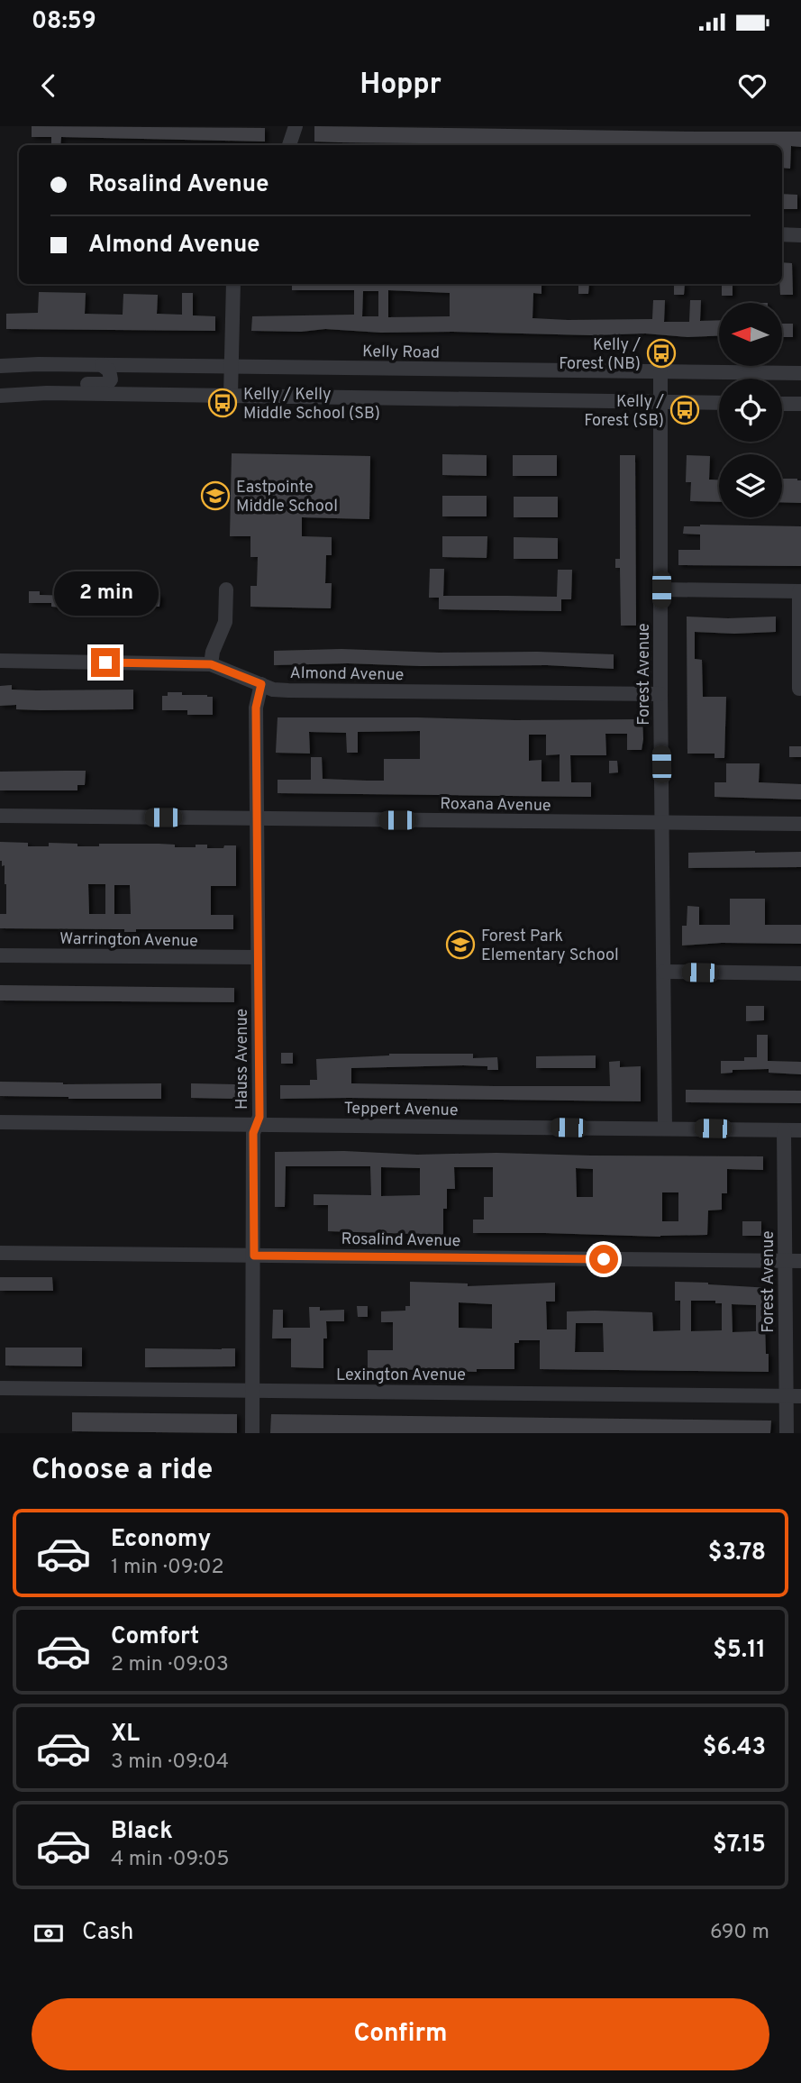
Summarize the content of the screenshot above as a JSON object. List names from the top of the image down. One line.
{"streets":{"street":["Kelly Road","Almond Avenue","Forest Avenue","Roxana Avenue","Warrington Avenue","Hauss Avenue","Teppert Avenue","Rosalind Avenue","Lexington Avenue"]},"crossings":[["Kelly Road","Forest Avenue"],["Almond Avenue","Forest Avenue"],["Almond Avenue","Hauss Avenue"],["Forest Avenue","Roxana Avenue"],["Forest Avenue","Teppert Avenue"],["Forest Avenue","Rosalind Avenue"],["Forest Avenue","Lexington Avenue"],["Roxana Avenue","Hauss Avenue"],["Warrington Avenue","Hauss Avenue"],["Hauss Avenue","Teppert Avenue"],["Hauss Avenue","Rosalind Avenue"],["Hauss Avenue","Lexington Avenue"]],"places":{"bus stop":["Kelly / Forest (NB)","Kelly / Kelly Middle School (SB)","Kelly / Forest (SB)"],"school or university":["Eastpointe Middle School","Forest Park Elementary School"]},"north":"left","page":{"status":"08:59","header":"Hoppr","banner":["Rosalind Avenue","Almond Avenue"],"bubble":"2 min","heading":"Choose a ride","list":[{"name":"Economy","note":"1 min · 09:02","value":"$3.78"},{"name":"Comfort","note":"2 min · 09:03","value":"$5.11"},{"name":"XL","note":"3 min · 09:04","value":"$6.43"},{"name":"Black","note":"4 min · 09:05","value":"$7.15"}],"pay":["Cash","690 m"],"buttons":"Confirm"}}
